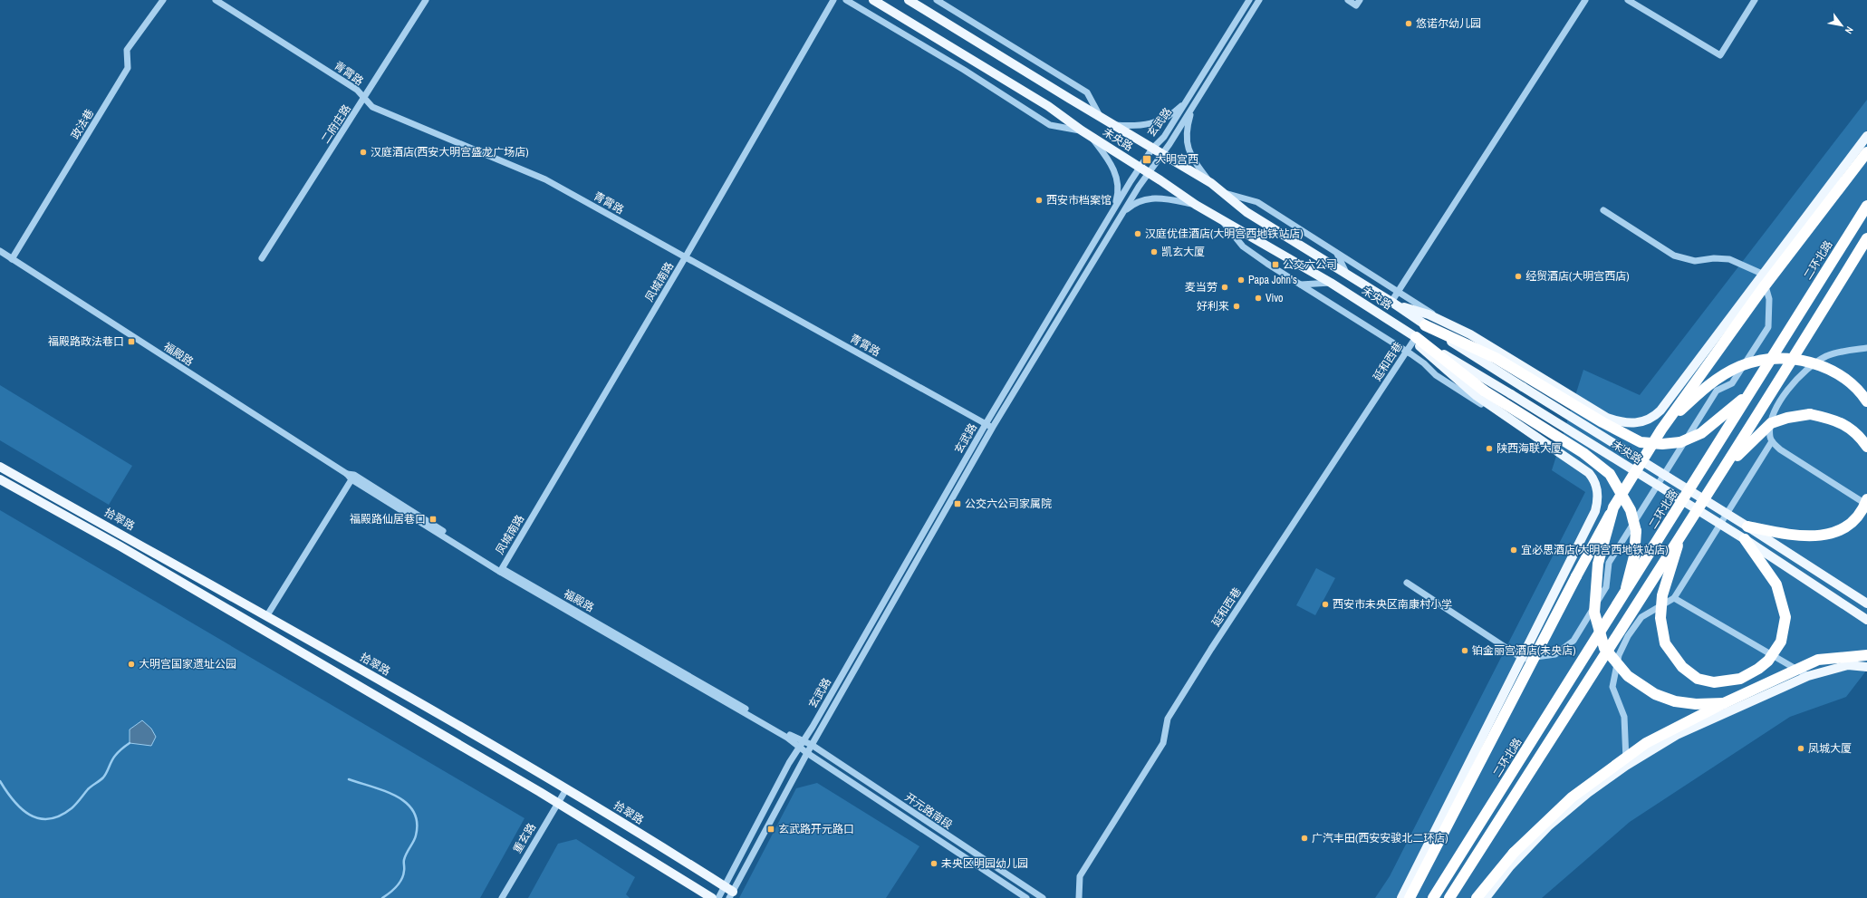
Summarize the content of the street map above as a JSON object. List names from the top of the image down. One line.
{"streets":{"highway":["二环北路"],"main road":["未央路","拾翠路"],"street":["青霄路","玄武路","政法巷","二府庄路","凤城南路","福殿路","延和西巷","开元路南段","重玄路"]},"crossings":[["青霄路","玄武路"],["青霄路","二府庄路"],["青霄路","凤城南路"],["玄武路","未央路"],["玄武路","福殿路"],["玄武路","拾翠路"],["玄武路","开元路南段"],["政法巷","福殿路"],["未央路","延和西巷"],["凤城南路","福殿路"],["福殿路","开元路南段"],["拾翠路","重玄路"]],"places":{"other":["悠诺尔幼儿园","汉庭酒店(西安大明宫盛龙广场店)","西安市档案馆","汉庭优佳酒店(大明宫西地铁站店)","凯玄大厦","经贸酒店(大明宫西店)","Papa John's","麦当劳","Vivo","好利来","陕西海联大厦","宜必思酒店(大明宫西地铁站店)","西安市未央区南康村小学","铂金丽宫酒店(未央店)","大明宫国家遗址公园","凤城大厦","广汽丰田(西安安骏北二环店)","未央区明园幼儿园"],"transit":["大明宫西","公交六公司","福殿路政法巷口","公交六公司家属院","福殿路仙居巷口","玄武路开元路口"]},"north":"bottom right"}
